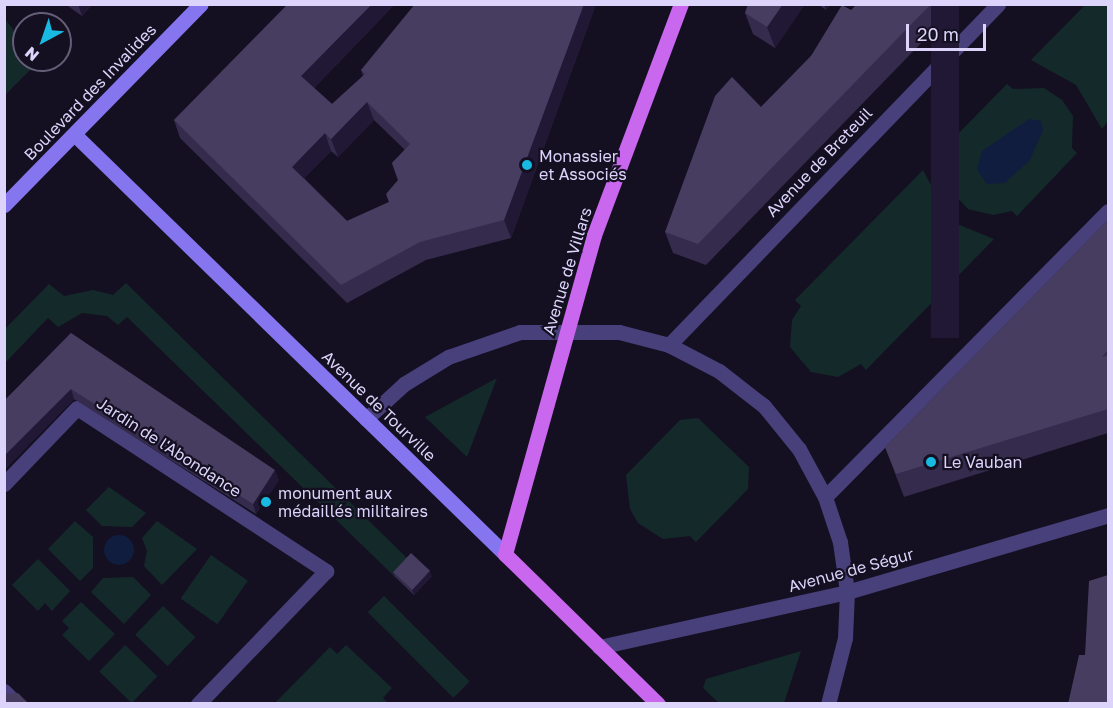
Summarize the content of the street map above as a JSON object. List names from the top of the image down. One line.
{"streets":{"main road":["Boulevard des Invalides","Avenue de Villars","Avenue de Tourville"],"street":["Avenue de Breteuil","Jardin de l'Abondance","Avenue de Ségur"]},"crossings":[["Boulevard des Invalides","Avenue de Tourville"],["Avenue de Villars","Avenue de Tourville"],["Avenue de Tourville","Avenue de Ségur"]],"places":["Monassier et Associés","Le Vauban","monument aux médaillés militaires"],"scale_bar":"20 m","north":"bottom left"}
